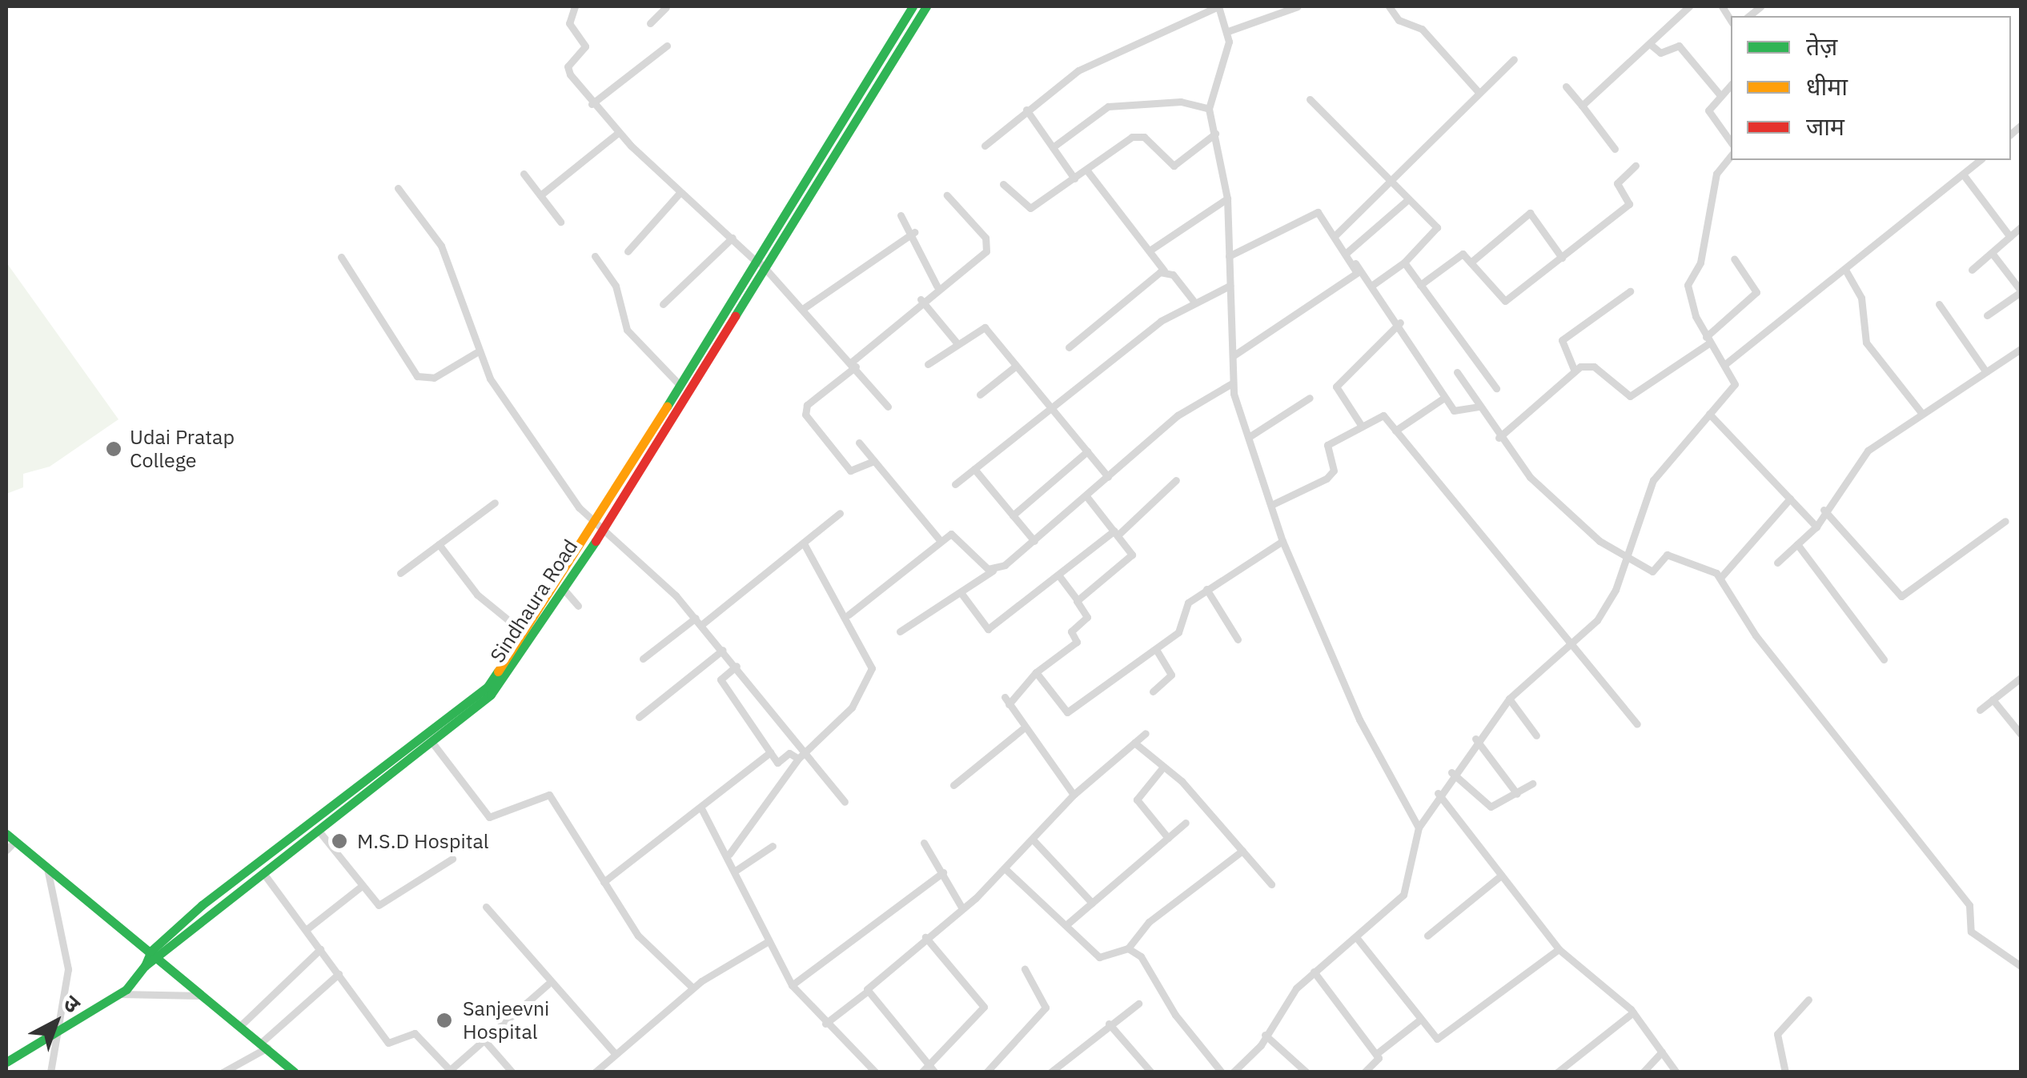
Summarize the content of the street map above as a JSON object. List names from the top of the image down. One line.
{"streets":{"street":["Sindhaura Road"]},"places":["Udai Pratap College","M.S.D Hospital","Sanjeevni Hospital"],"legend":["तेज़","धीमा","जाम"],"north":"top right"}
